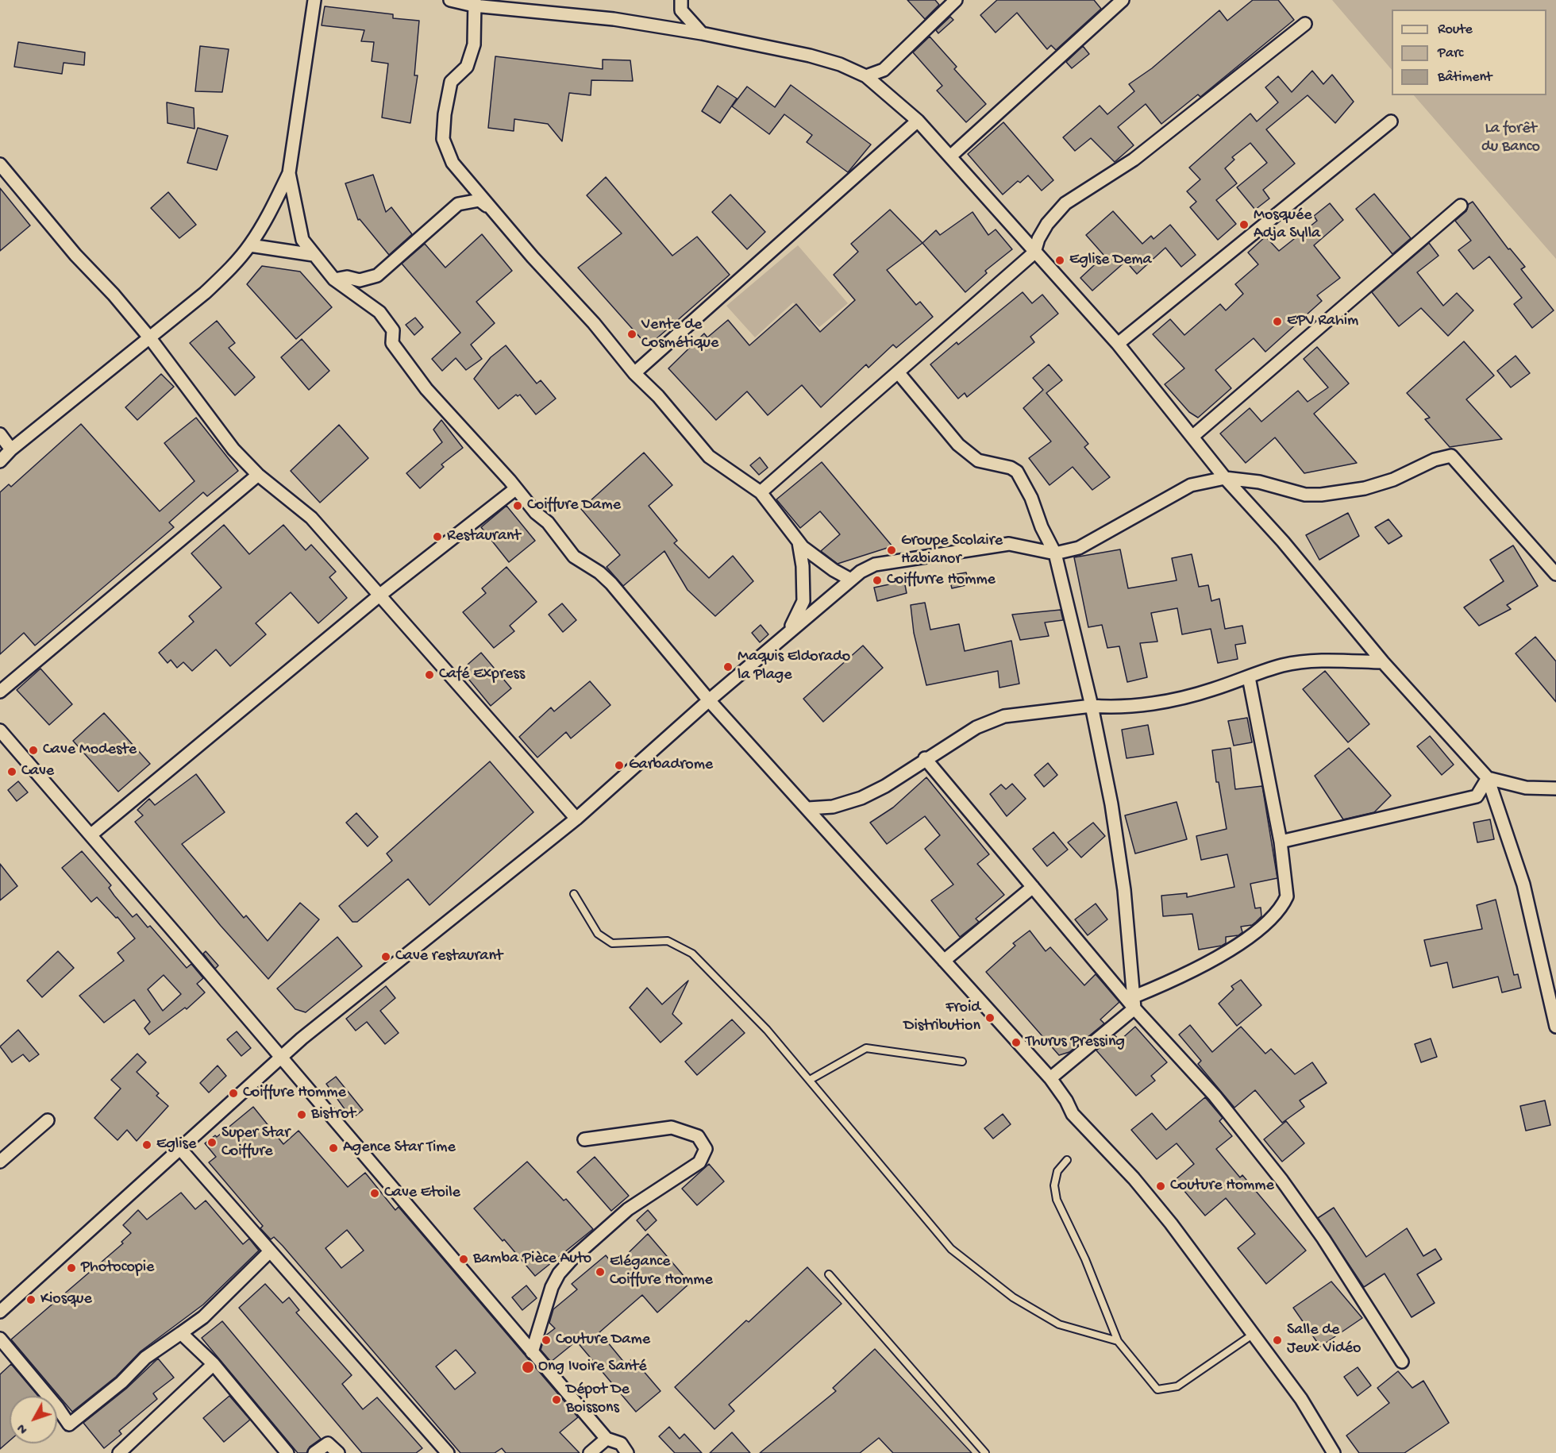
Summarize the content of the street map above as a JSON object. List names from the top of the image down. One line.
{"parks":["La forêt du Banco"],"places":["Mosquée Adja Sylla","Eglise Dema","EPV Rahim","Vente de Cosmétique","Coiffure Dame","Restaurant","Groupe Scolaire Habianor","Coiffurre Homme","Maquis Eldorado la Plage","Café Express","Cave Modeste","Garbadrome","Cave","Cave restaurant","Froid Distribution","Thurus Pressing","Coiffure Homme","Bistrot","Super Star Coiffure","Eglise","Agence Star Time","Couture Homme","Cave Etoile","Bamba Pièce Auto","Photocopie","Elégance Coiffure Homme","Kiosque","Couture Dame","Salle de Jeux Vidéo","Ong Ivoire Santé","Dépot De Boissons"],"legend":["Route","Parc","Bâtiment"],"north":"bottom left"}
